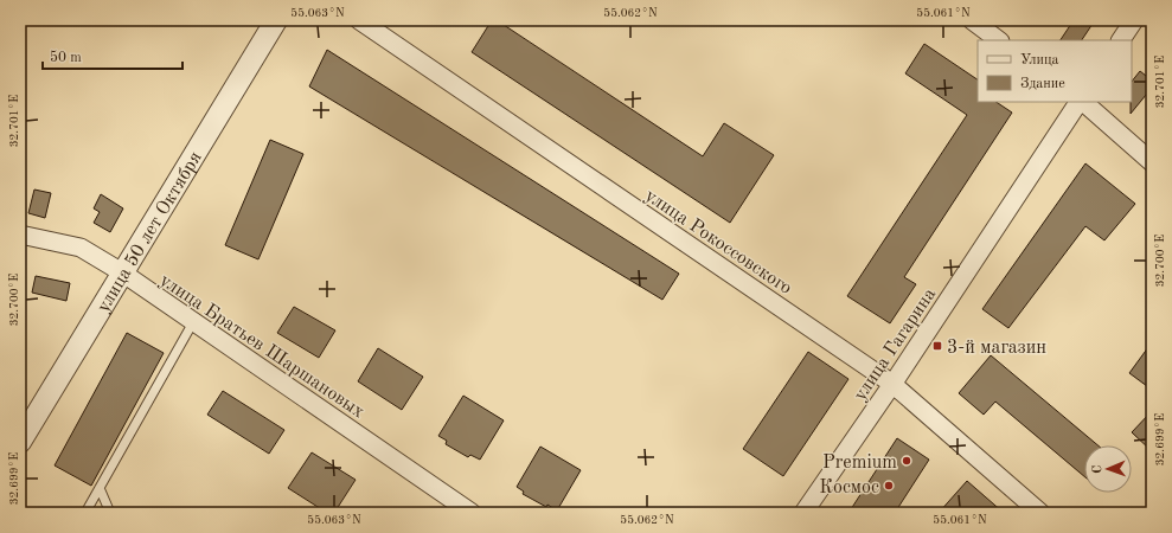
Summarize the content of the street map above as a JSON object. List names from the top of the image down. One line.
{"streets":{"street":["улица 50 лет Октября","улица Рокоссовского","улица Гагарина","улица Братьев Шаршановых"]},"crossings":[["улица 50 лет Октября","улица Братьев Шаршановых"],["улица Рокоссовского","улица Гагарина"]],"places":{"transit":["3-й магазин"],"other":["Premium","Космос"]},"legend":["Улица","Здание"],"scale_bar":"50 m","north":"left","coordinates":["55.063°N","55.062°N","55.061°N","32.701°E","32.700°E","32.699°E"]}
